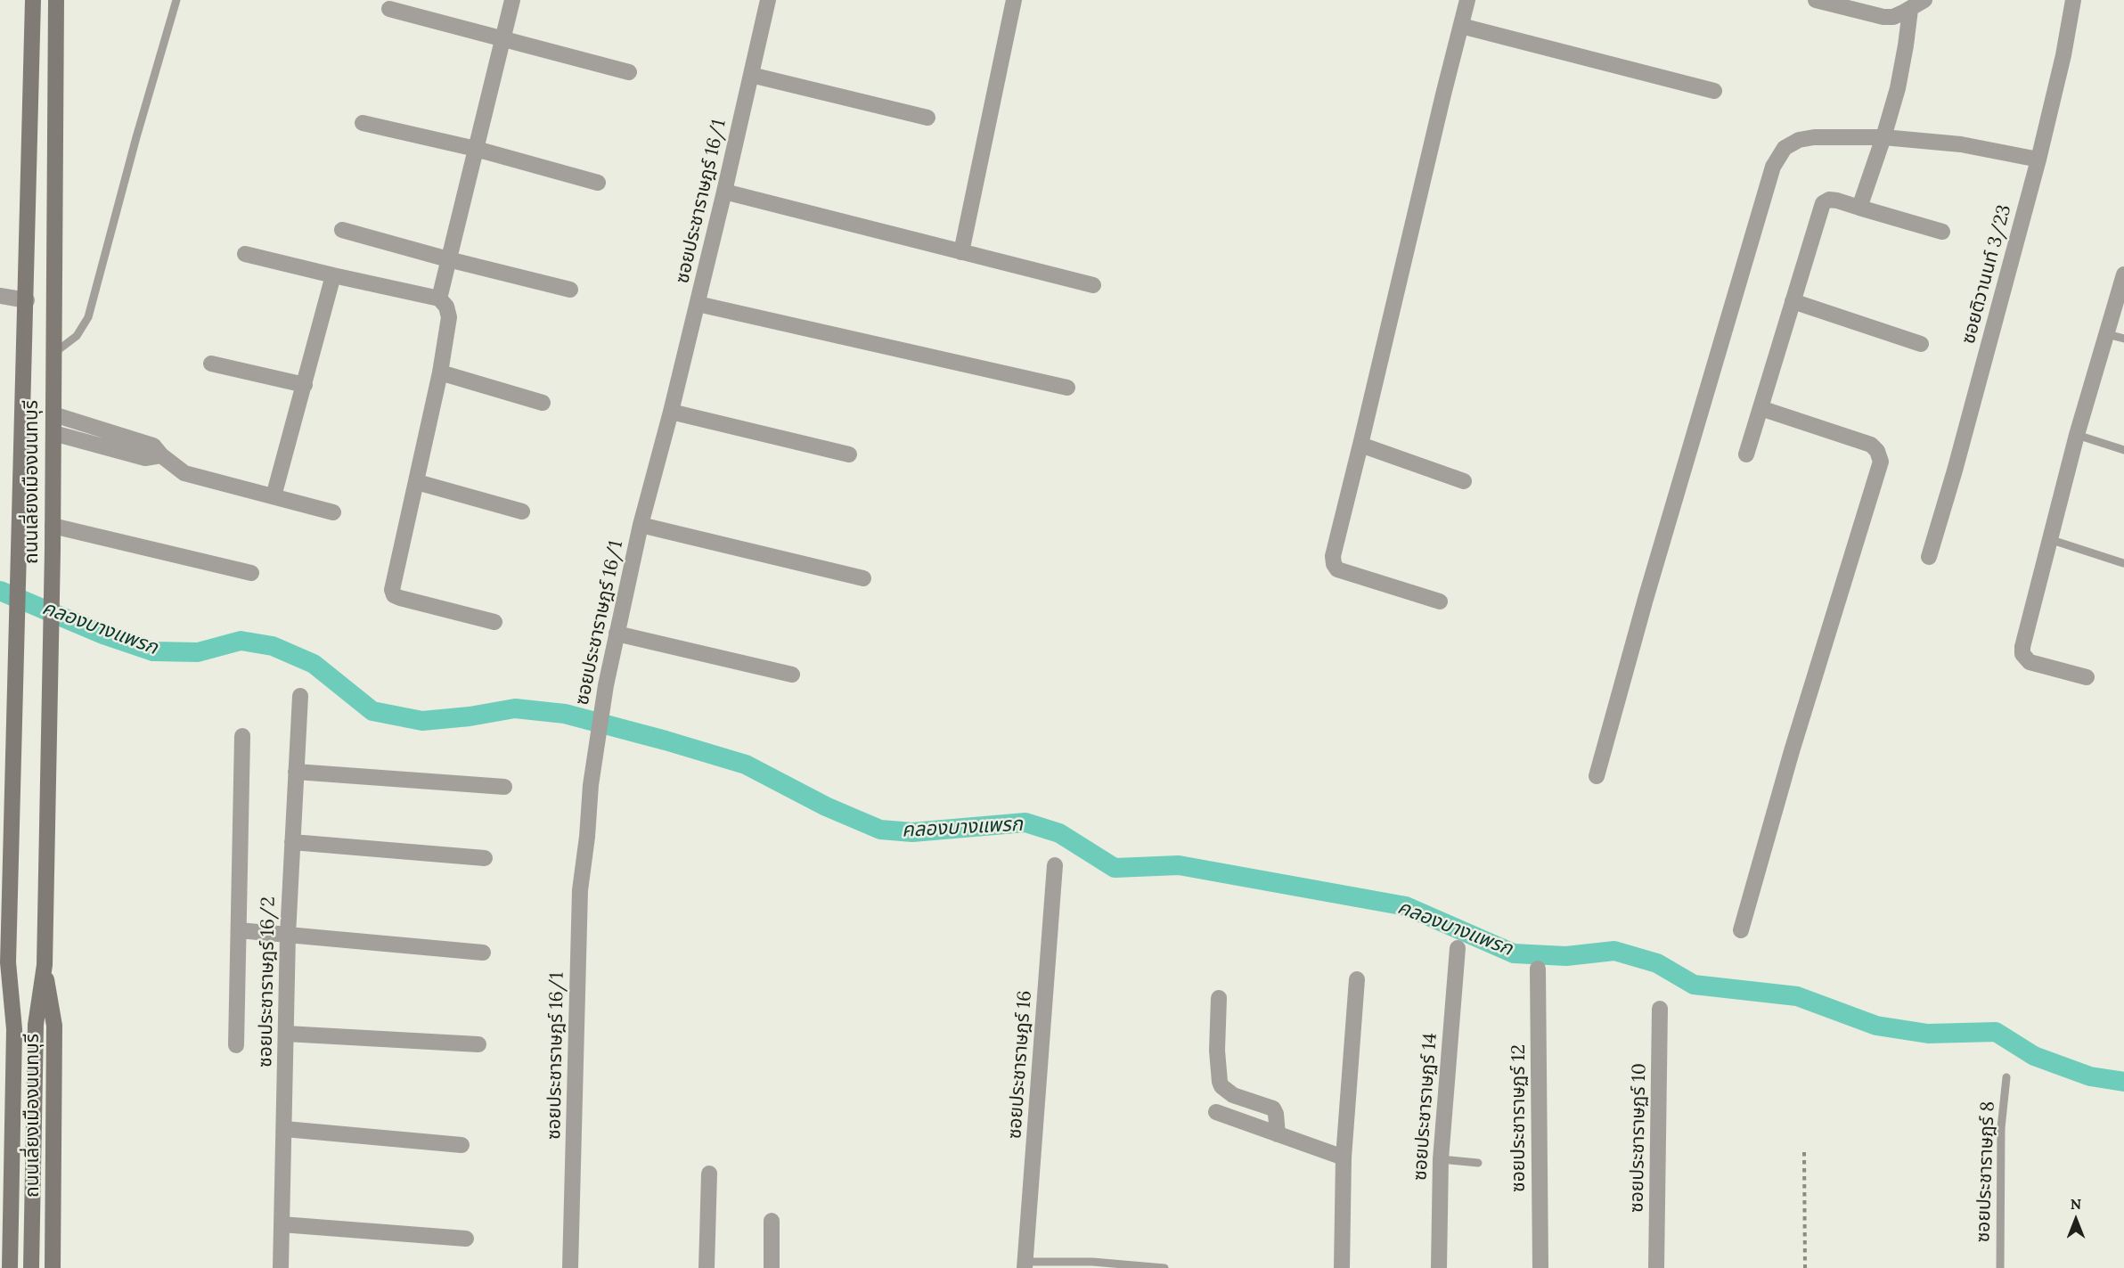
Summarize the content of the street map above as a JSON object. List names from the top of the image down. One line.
{"streets":{"main road":["ถนนเลี่ยงเมืองนนทบุรี"],"street":["ซอยประชาราษฎร์ 16/1","ซอยติวานนท์ 3/23","ซอยประชาราษฎร์ 16/2","ซอยประชาราษฎร์ 16","ซอยประชาราษฏร์ 14","ซอยประชาราษฏร์ 12","ซอยประชาราษฏร์ 10"],"lane":["ซอยประชาราษฎร์ 8"]},"water":["คลองบางแพรก"],"north":"top"}
